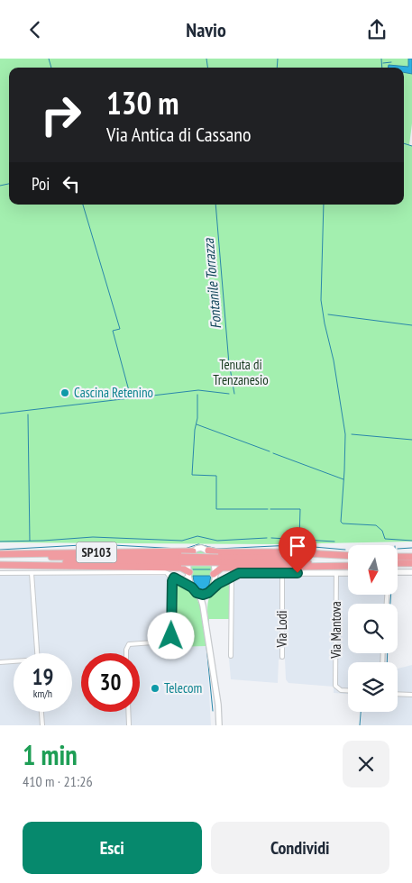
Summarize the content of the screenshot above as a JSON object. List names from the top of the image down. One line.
{"streets":{"highway":["SP103"],"street":["Via Lodi","Via Mantova"]},"water":["Fontanile Torrazza"],"parks":["Tenuta di Trenzanesio"],"places":["Cascina Retenino","Telecom"],"north":"bottom","page":{"header":"Navio","turn":["130 m","Via Antica di Cassano"],"then":"Poi","speed":"19 km/h","limit":"30","heading":["1 min","410 m · 21:26"],"buttons":["Esci","Condividi"]}}
